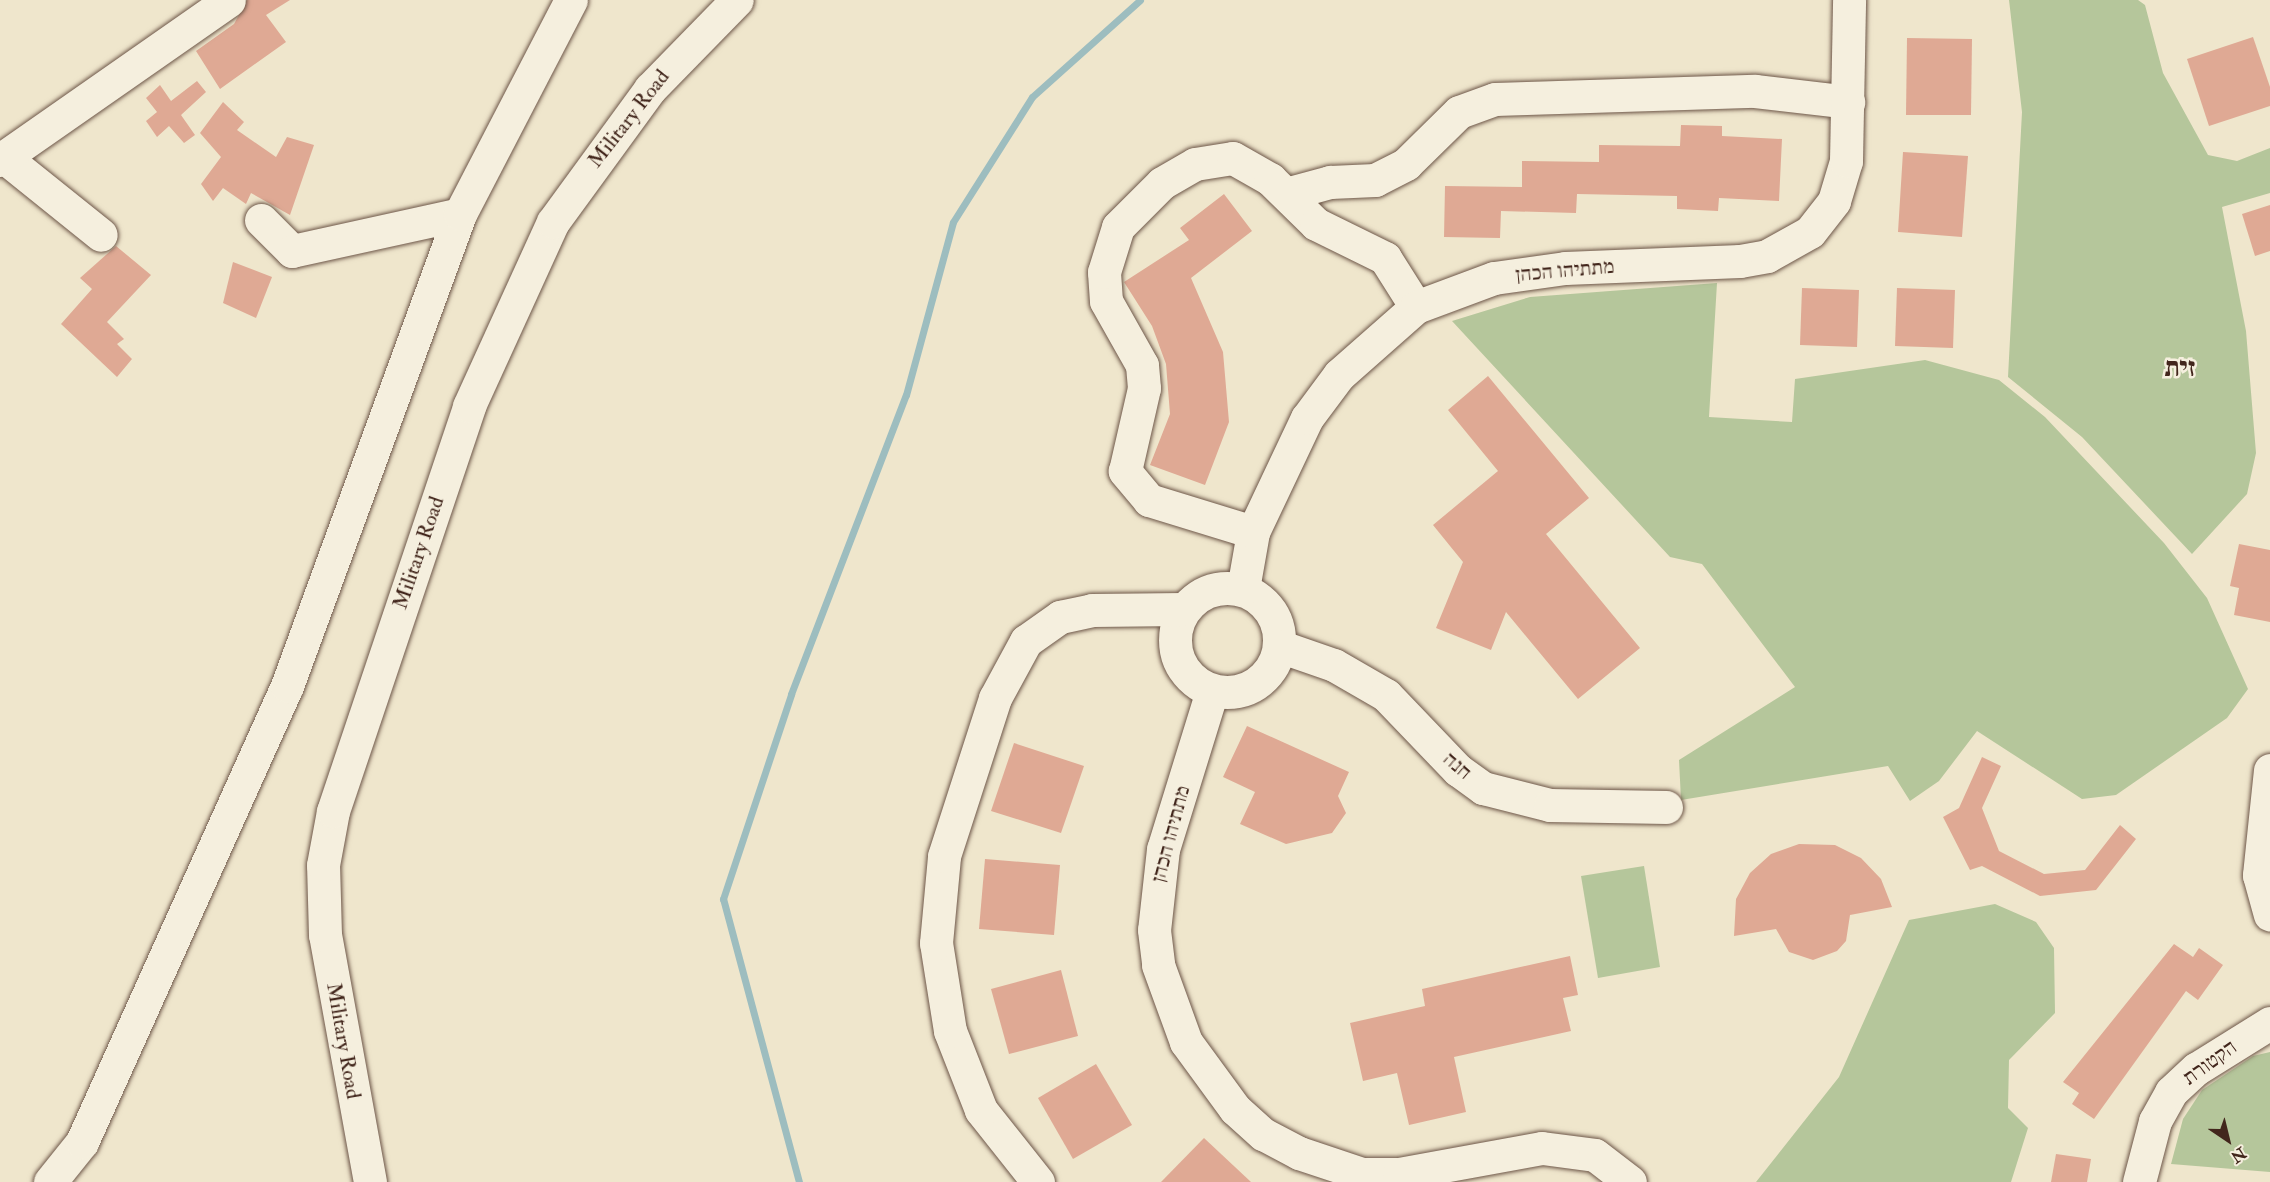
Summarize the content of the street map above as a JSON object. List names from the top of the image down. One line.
{"streets":{"street":["Military Road","מתתיהו הכהן","חנה","הקטורת"]},"crossings":[["מתתיהו הכהן","חנה"]],"districts":["זית"],"north":"bottom right"}
